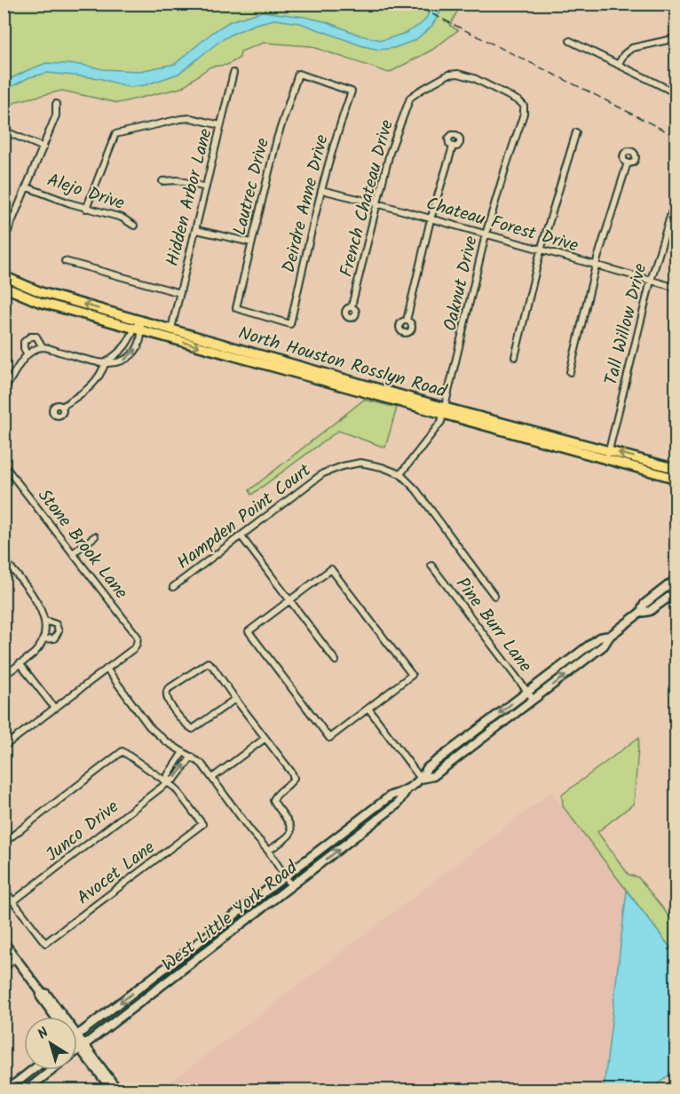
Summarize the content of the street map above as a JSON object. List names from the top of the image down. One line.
{"streets":{"main road":["North Houston Rosslyn Road","West Little York Road"],"street":["Lautrec Drive","Alejo Drive","Hidden Arbor Lane","French Chateau Drive","Deirdre Anne Drive","Chateau Forest Drive","Oaknut Drive","Tall Willow Drive","Hampden Point Court","Stone Brook Lane","Pine Burr Lane","Junco Drive","Avocet Lane"]},"crossings":[["Lautrec Drive","Deirdre Anne Drive"],["Hidden Arbor Lane","North Houston Rosslyn Road"],["French Chateau Drive","Chateau Forest Drive"],["French Chateau Drive","Oaknut Drive"],["Deirdre Anne Drive","Chateau Forest Drive"],["Chateau Forest Drive","Oaknut Drive"],["Chateau Forest Drive","Tall Willow Drive"],["Oaknut Drive","North Houston Rosslyn Road"],["Oaknut Drive","Hampden Point Court"],["Tall Willow Drive","North Houston Rosslyn Road"],["Pine Burr Lane","West Little York Road"],["Junco Drive","Avocet Lane"]],"north":"top left"}
